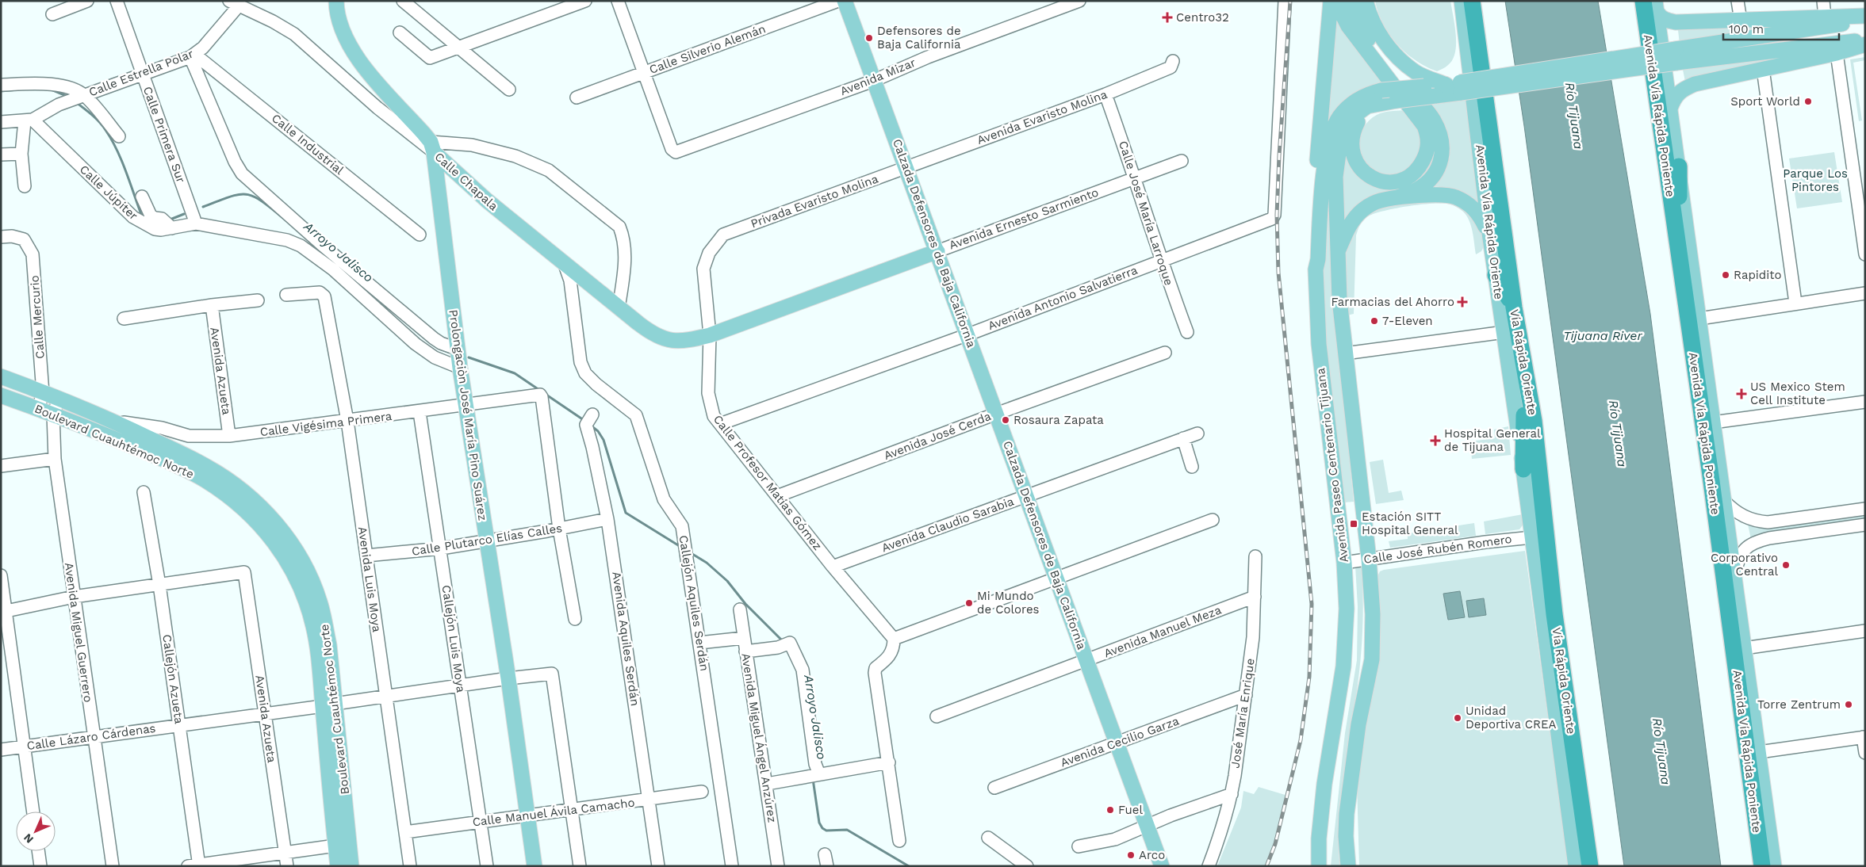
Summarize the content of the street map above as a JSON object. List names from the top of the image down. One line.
{"streets":{"highway":["Avenida Vía Rápida Poniente","Vía Rápida Oriente"],"main road":["Calle Chapala","Avenida Ernesto Sarmiento","Avenida Vía Rápida Oriente","Calzada Defensores de Baja California","Prolongaciòn José María Pino Suárez","Boulevard Cuauhtémoc Norte","Avenida Paseo Centenario Tijuana"],"street":["Calle Silverio Alemán","Calle Estrella Polar","Avenida Mizar","Avenida Evaristo Molina","Calle Primera Sur","Calle Industrial","Calle Júpiter","Privada Evaristo Molina","Calle José María Larroque","Avenida Antonio Salvatierra","Calle Mercurio","Avenida Azueta","Calle Vigésima Primera","Avenida José Cerda","Calle Profesor Matías Gómez","Avenida Claudio Sarabia","Calle Plutarco Elías Calles","Calle José Rubén Romero","Avenida Luis Moya","Callejón Aquiles Serdán","Avenida Manuel Meza","Avenida Miguel Guerrero","Callejón Luis Moya","Avenida Aquiles Serdán","Callejón Azueta","José María Enrique","Calle Lázaro Cárdenas","Avenida Miguel Ángel Anzúrez","Avenida Cecilio Garza","Calle Manuel Ávila Camacho"]},"crossings":[["Calle Silverio Alemán","Avenida Mizar"],["Calle Estrella Polar","Calle Primera Sur"],["Calle Estrella Polar","Calle Industrial"],["Calle Estrella Polar","Calle Chapala"],["Avenida Mizar","Calzada Defensores de Baja California"],["Avenida Evaristo Molina","Privada Evaristo Molina"],["Avenida Evaristo Molina","Calle José María Larroque"],["Avenida Evaristo Molina","Calzada Defensores de Baja California"],["Calle Primera Sur","Calle Júpiter"],["Calle Chapala","Avenida Ernesto Sarmiento"],["Calle Chapala","Prolongaciòn José María Pino Suárez"],["Calle Chapala","Calle Profesor Matías Gómez"],["Calle Chapala","Callejón Aquiles Serdán"],["Calle Júpiter","Prolongaciòn José María Pino Suárez"],["Privada Evaristo Molina","Calzada Defensores de Baja California"],["Privada Evaristo Molina","Calle Profesor Matías Gómez"],["Calle José María Larroque","Avenida Ernesto Sarmiento"],["Calle José María Larroque","Avenida Antonio Salvatierra"],["Avenida Ernesto Sarmiento","Calzada Defensores de Baja California"],["Avenida Ernesto Sarmiento","Calle Profesor Matías Gómez"],["Avenida Vía Rápida Oriente","Vía Rápida Oriente"],["Avenida Vía Rápida Oriente","Calle José Rubén Romero"],["Calzada Defensores de Baja California","Avenida Antonio Salvatierra"],["Calzada Defensores de Baja California","Avenida José Cerda"],["Calzada Defensores de Baja California","Avenida Claudio Sarabia"],["Calzada Defensores de Baja California","Avenida Manuel Meza"],["Calzada Defensores de Baja California","Avenida Cecilio Garza"],["Avenida Antonio Salvatierra","Calle Profesor Matías Gómez"],["Calle Mercurio","Boulevard Cuauhtémoc Norte"],["Avenida Azueta","Calle Vigésima Primera"],["Avenida Azueta","Callejón Azueta"],["Avenida Azueta","Calle Lázaro Cárdenas"],["Prolongaciòn José María Pino Suárez","Calle Vigésima Primera"],["Prolongaciòn José María Pino Suárez","Calle Plutarco Elías Calles"],["Prolongaciòn José María Pino Suárez","Calle Lázaro Cárdenas"],["Prolongaciòn José María Pino Suárez","Calle Manuel Ávila Camacho"],["Calle Vigésima Primera","Boulevard Cuauhtémoc Norte"],["Calle Vigésima Primera","Calle Plutarco Elías Calles"],["Calle Vigésima Primera","Avenida Luis Moya"],["Calle Vigésima Primera","Callejón Luis Moya"],["Avenida José Cerda","Calle Profesor Matías Gómez"],["Boulevard Cuauhtémoc Norte","Avenida Miguel Guerrero"],["Boulevard Cuauhtémoc Norte","Calle Lázaro Cárdenas"],["Avenida Paseo Centenario Tijuana","Calle José Rubén Romero"],["Calle Profesor Matías Gómez","Avenida Claudio Sarabia"],["Calle Plutarco Elías Calles","Avenida Luis Moya"],["Calle Plutarco Elías Calles","Callejón Luis Moya"],["Calle Plutarco Elías Calles","Avenida Aquiles Serdán"],["Avenida Luis Moya","Calle Lázaro Cárdenas"],["Avenida Luis Moya","Calle Manuel Ávila Camacho"],["Avenida Manuel Meza","José María Enrique"],["Avenida Miguel Guerrero","Calle Lázaro Cárdenas"],["Callejón Luis Moya","Calle Lázaro Cárdenas"],["Callejón Luis Moya","Calle Manuel Ávila Camacho"],["Avenida Aquiles Serdán","Calle Manuel Ávila Camacho"],["Callejón Azueta","Calle Lázaro Cárdenas"],["José María Enrique","Avenida Cecilio Garza"],["Calle Lázaro Cárdenas","Calle Manuel Ávila Camacho"]],"water":["Río Tijuana","Arroyo Jalisco","Tijuana River"],"parks":["Parque Los Pintores"],"places":{"health":["Centro32","Farmacias del Ahorro","US Mexico Stem Cell Institute","Hospital General de Tijuana"],"other":["Defensores de Baja California","Sport World","Rapidito","7-Eleven","Rosaura Zapata","Corporativo Central","Mi Mundo de Colores","Torre Zentrum","Unidad Deportiva CREA","Fuel","Arco"],"transit":["Estación SITT Hospital General"]},"scale_bar":"100 m","north":"bottom left"}
